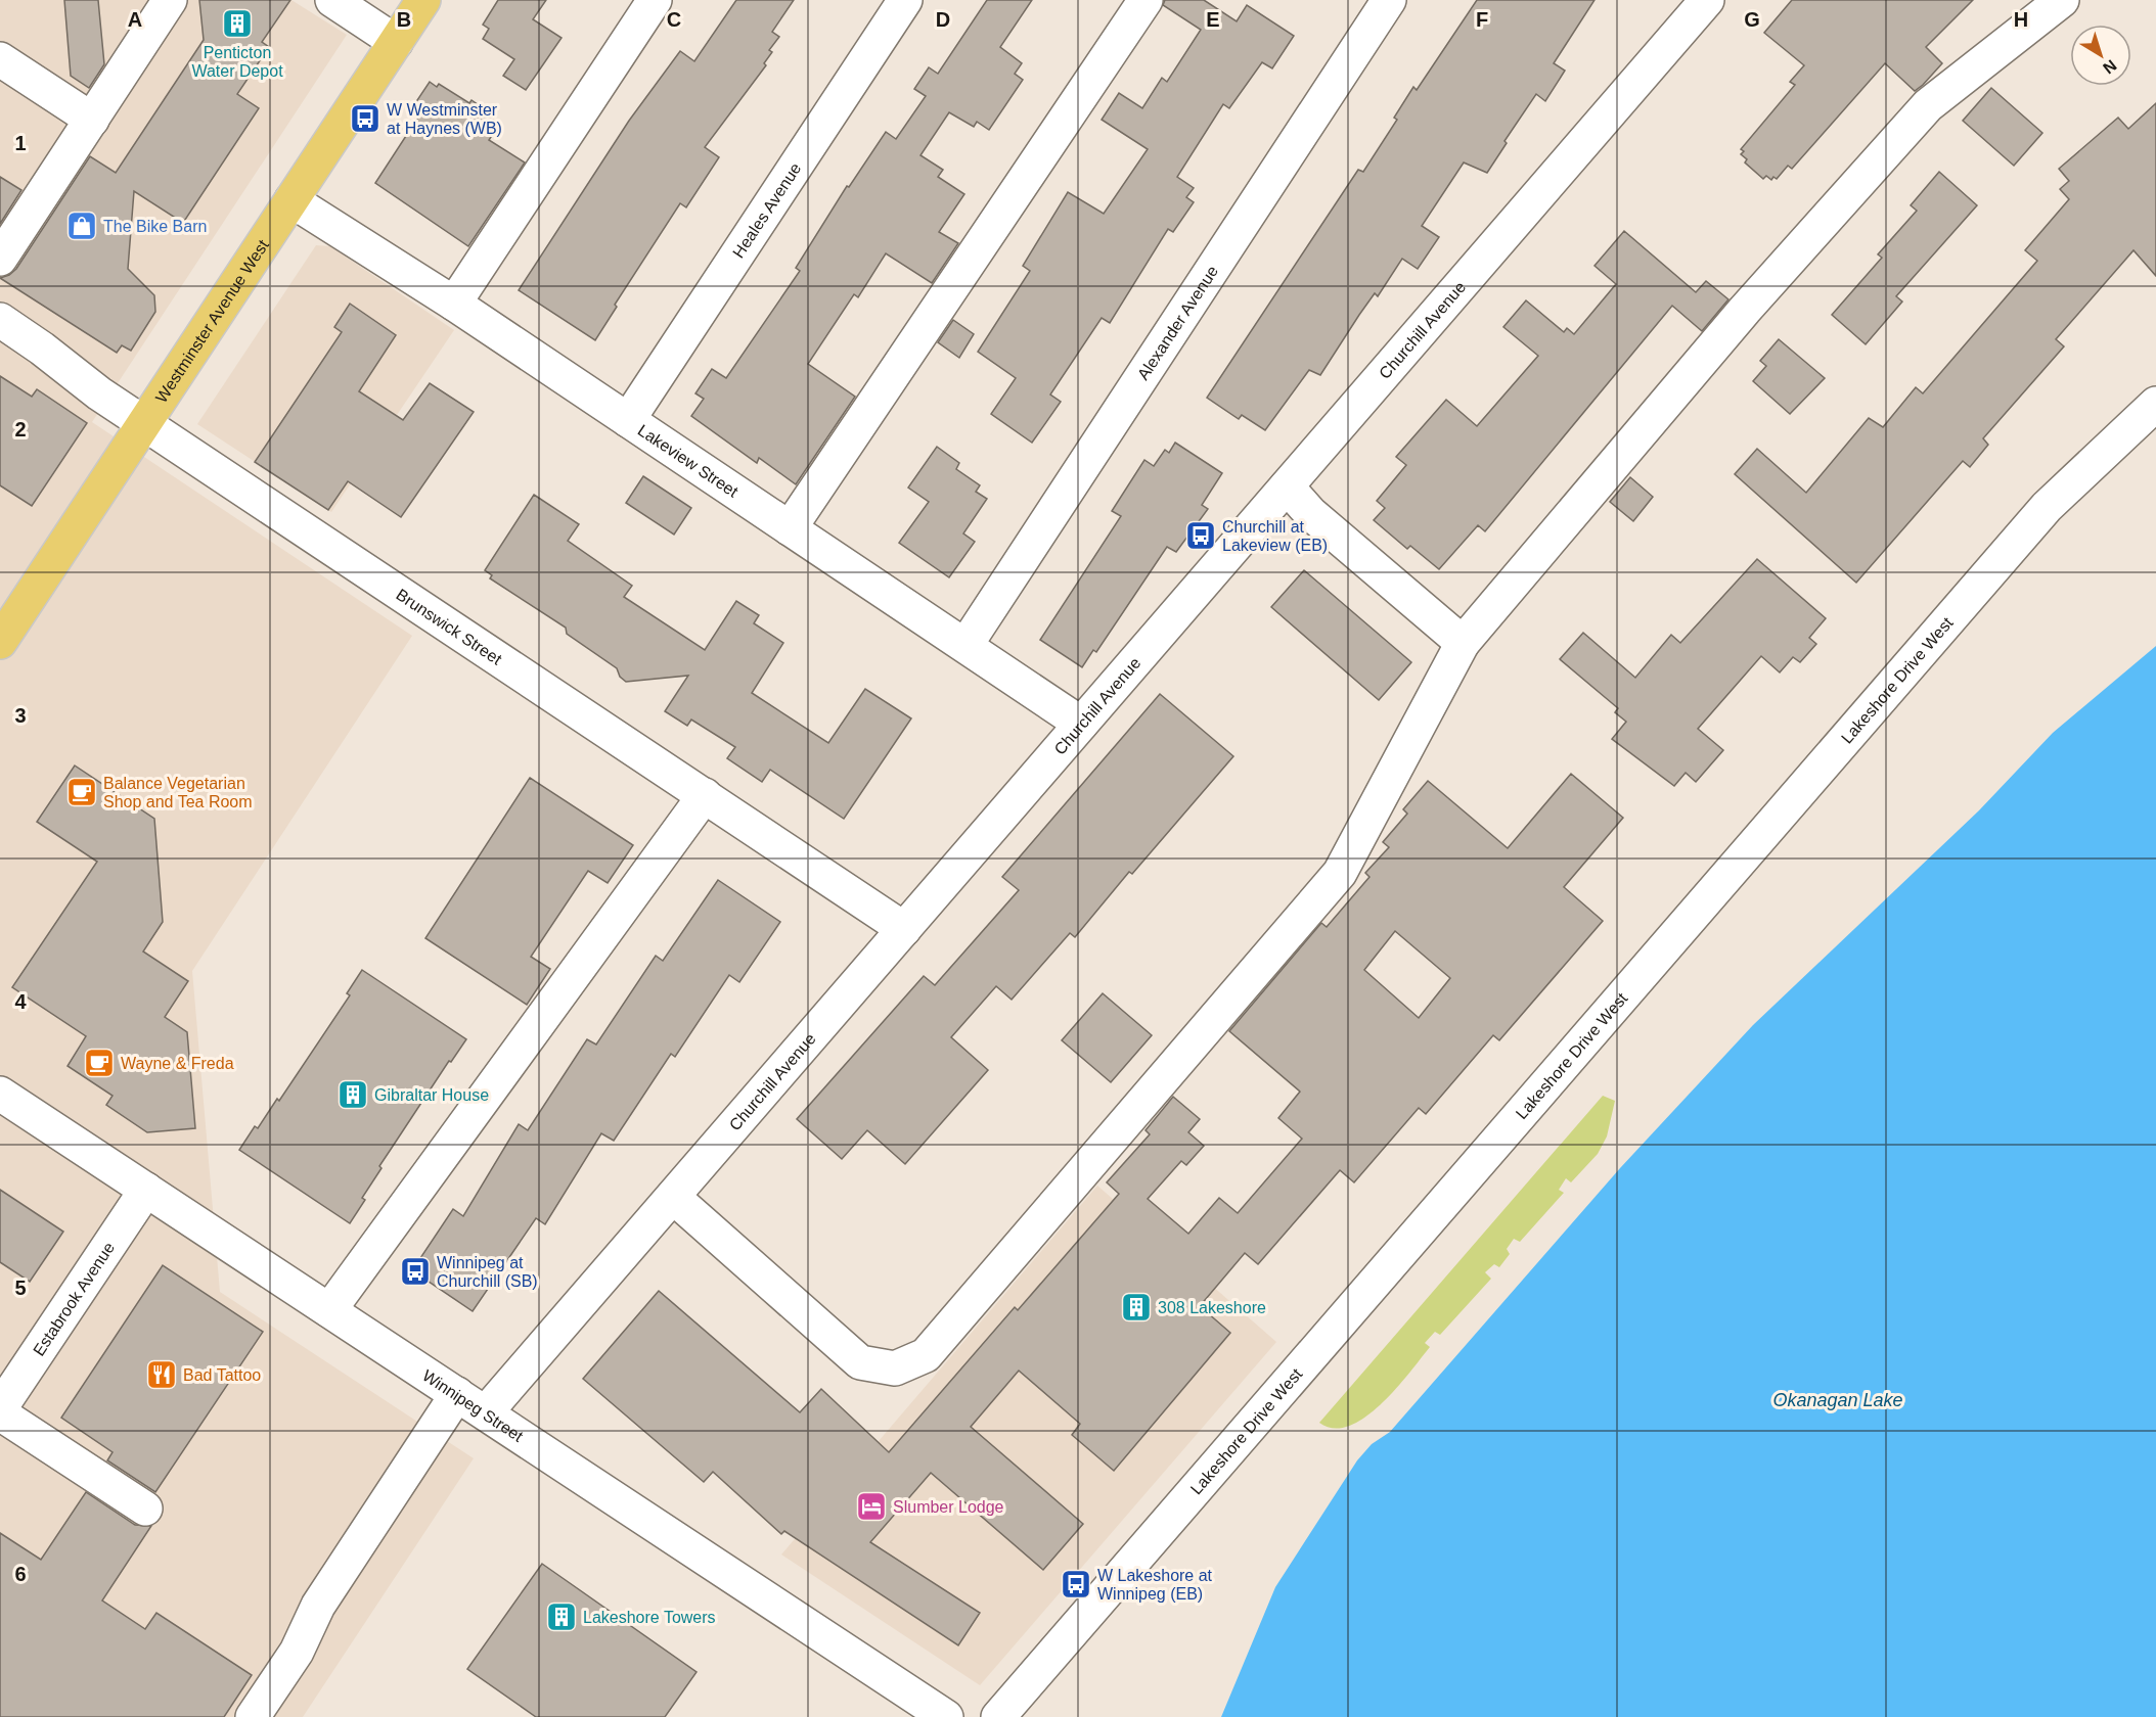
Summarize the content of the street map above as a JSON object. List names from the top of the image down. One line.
{"streets":{"main road":["Westminster Avenue West"],"street":["Heales Avenue","Alexander Avenue","Churchill Avenue","Lakeview Street","Brunswick Street","Lakeshore Drive West","Estabrook Avenue","Winnipeg Street"]},"crossings":[["Heales Avenue","Lakeview Street"],["Westminster Avenue West","Lakeview Street"],["Westminster Avenue West","Brunswick Street"],["Alexander Avenue","Lakeview Street"],["Churchill Avenue","Lakeview Street"],["Churchill Avenue","Brunswick Street"],["Churchill Avenue","Winnipeg Street"],["Estabrook Avenue","Winnipeg Street"]],"water":["Okanagan Lake"],"places":{"building":["Penticton Water Depot","Gibraltar House","308 Lakeshore","Lakeshore Towers"],"bus stop":["W Westminster at Haynes (WB)","Churchill at Lakeview (EB)","Winnipeg at Churchill (SB)","W Lakeshore at Winnipeg (EB)"],"shop":["The Bike Barn"],"cafe":["Balance Vegetarian Shop and Tea Room","Wayne & Freda"],"restaurant":["Bad Tattoo"],"hotel":["Slumber Lodge"]},"north":"bottom right","grid":{"columns":["A","B","C","D","E","F","G","H"],"rows":["1","2","3","4","5","6"]}}
